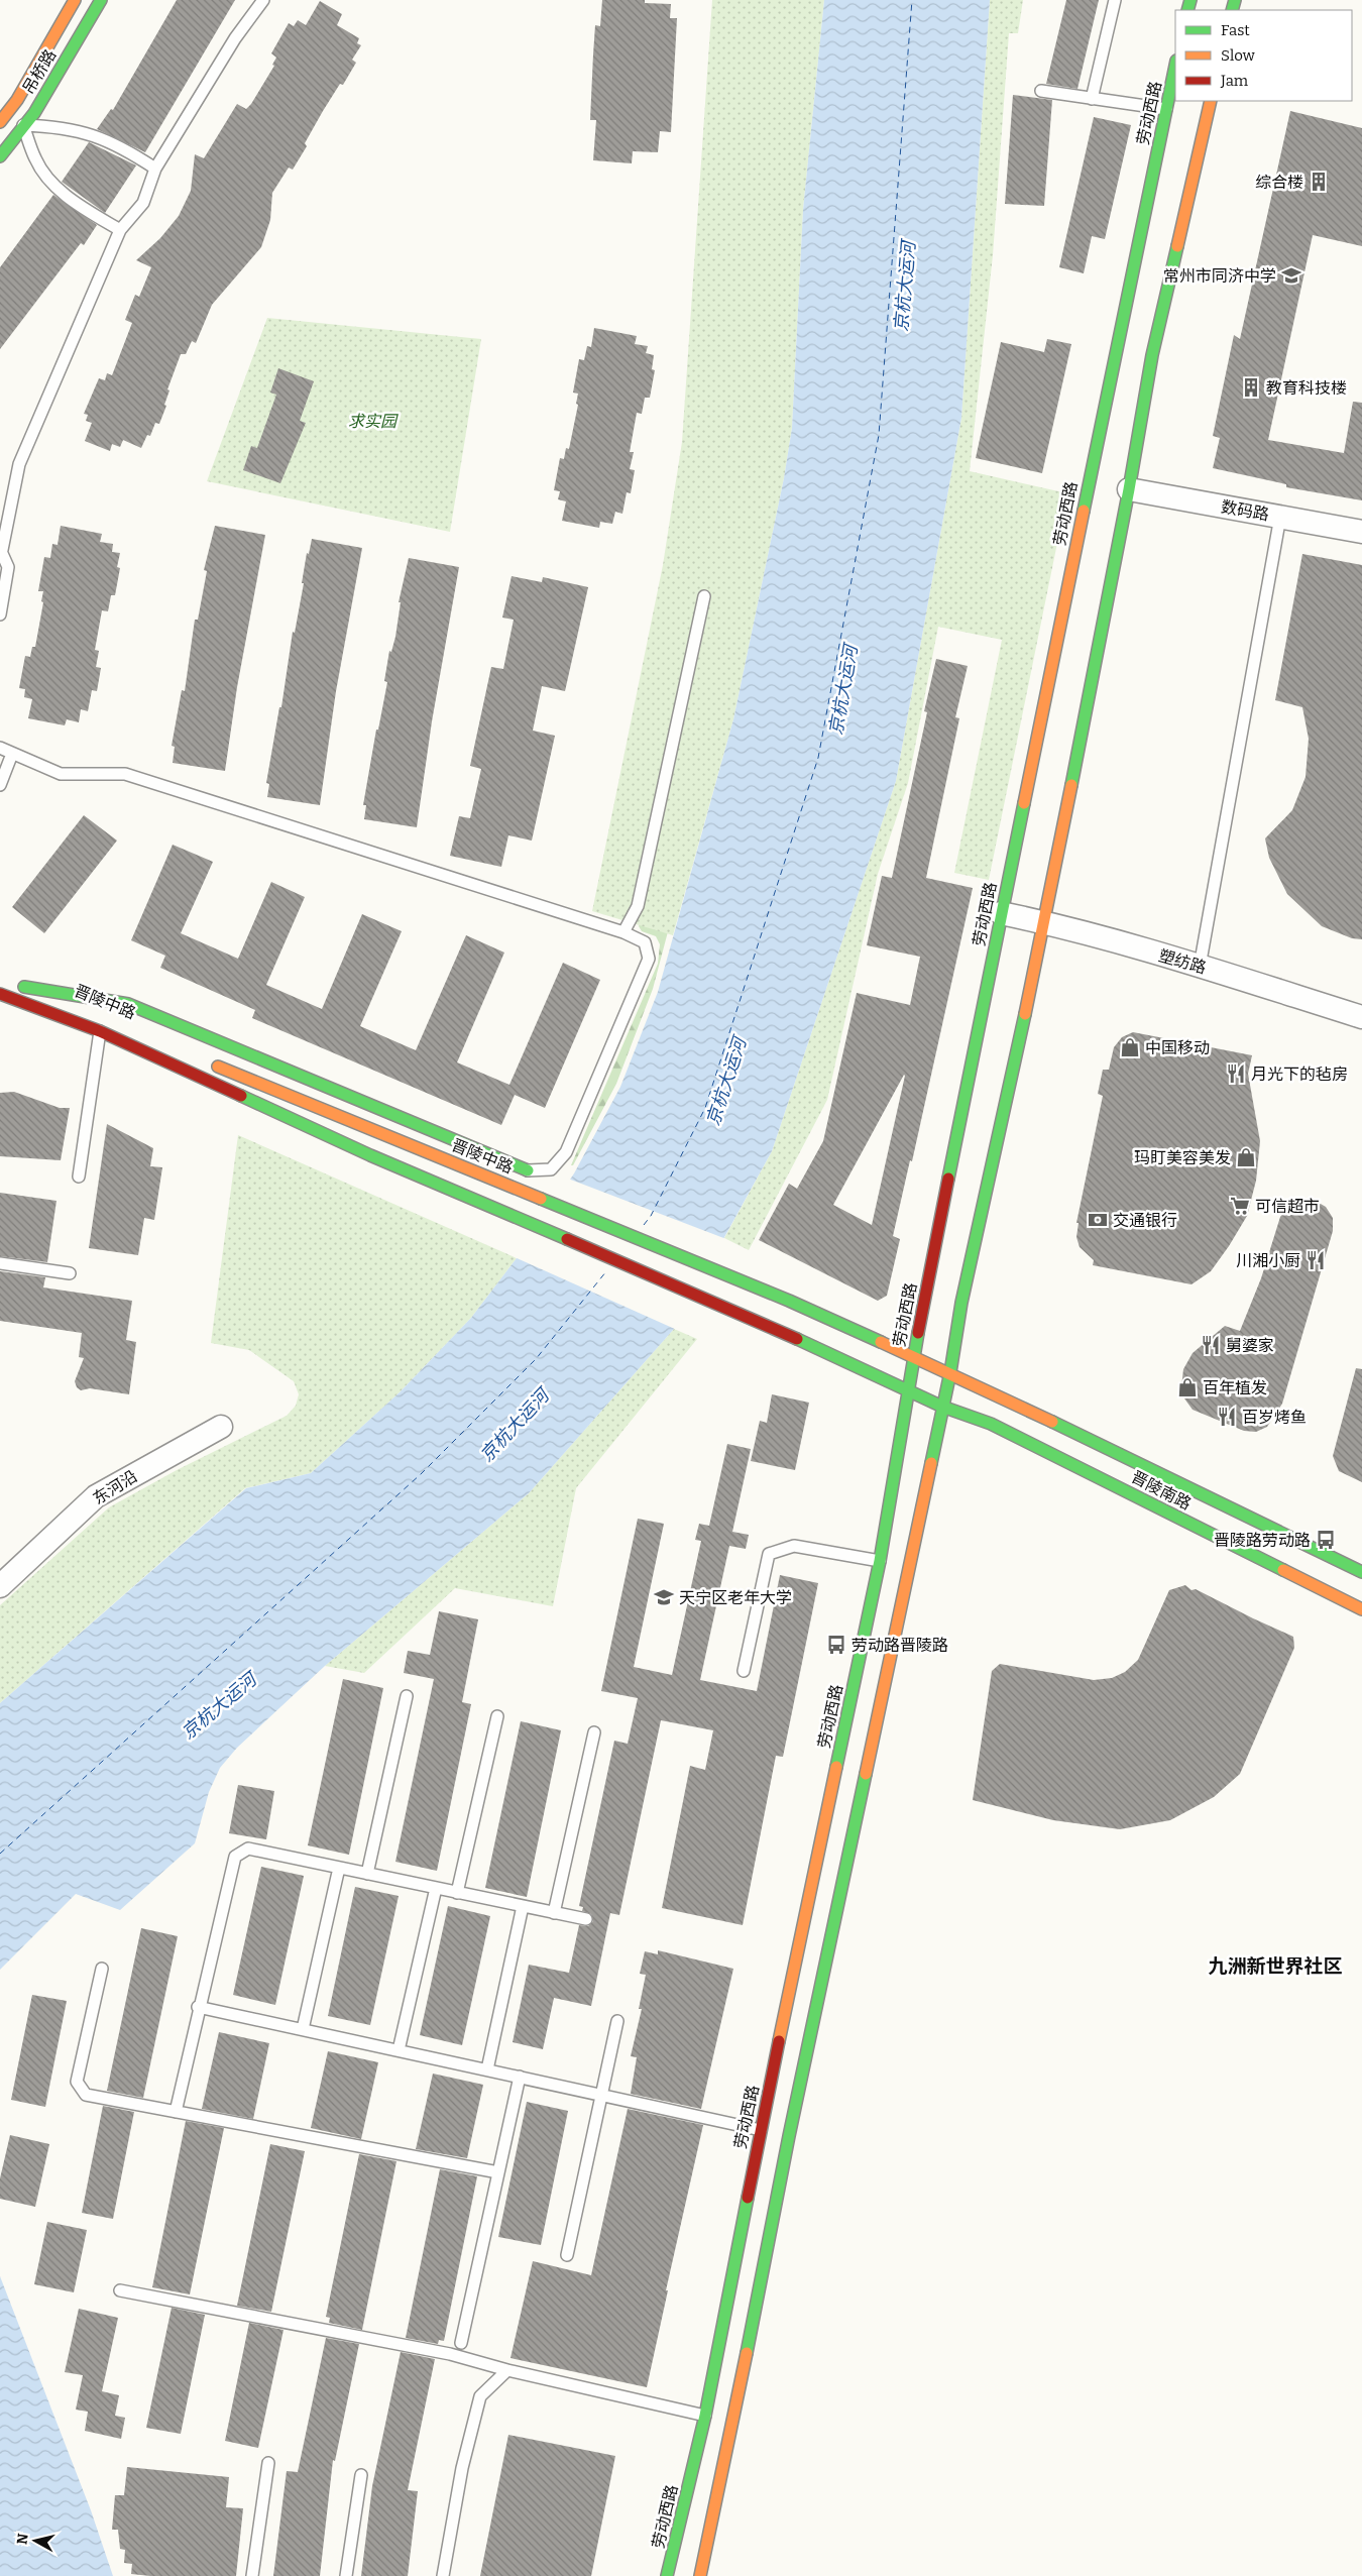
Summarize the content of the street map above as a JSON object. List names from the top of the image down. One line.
{"streets":{"main road":["吊桥路","劳动西路","晋陵中路","晋陵南路"],"street":["数码路","塑纺路","东河沿"]},"crossings":[["劳动西路","塑纺路"],["劳动西路","晋陵中路"],["晋陵中路","晋陵南路"]],"districts":["九洲新世界社区"],"water":["京杭大运河"],"parks":["求实园"],"places":{"building":["综合楼","教育科技楼"],"school or university":["常州市同济中学","天宁区老年大学"],"shop":["中国移动","玛盯美容美发","百年植发"],"restaurant":["月光下的毡房","川湘小厨","舅婆家","百岁烤鱼"],"supermarket":["可信超市"],"bank":["交通银行"],"bus stop":["晋陵路劳动路","劳动路晋陵路"]},"legend":["Fast","Slow","Jam"],"north":"left"}
